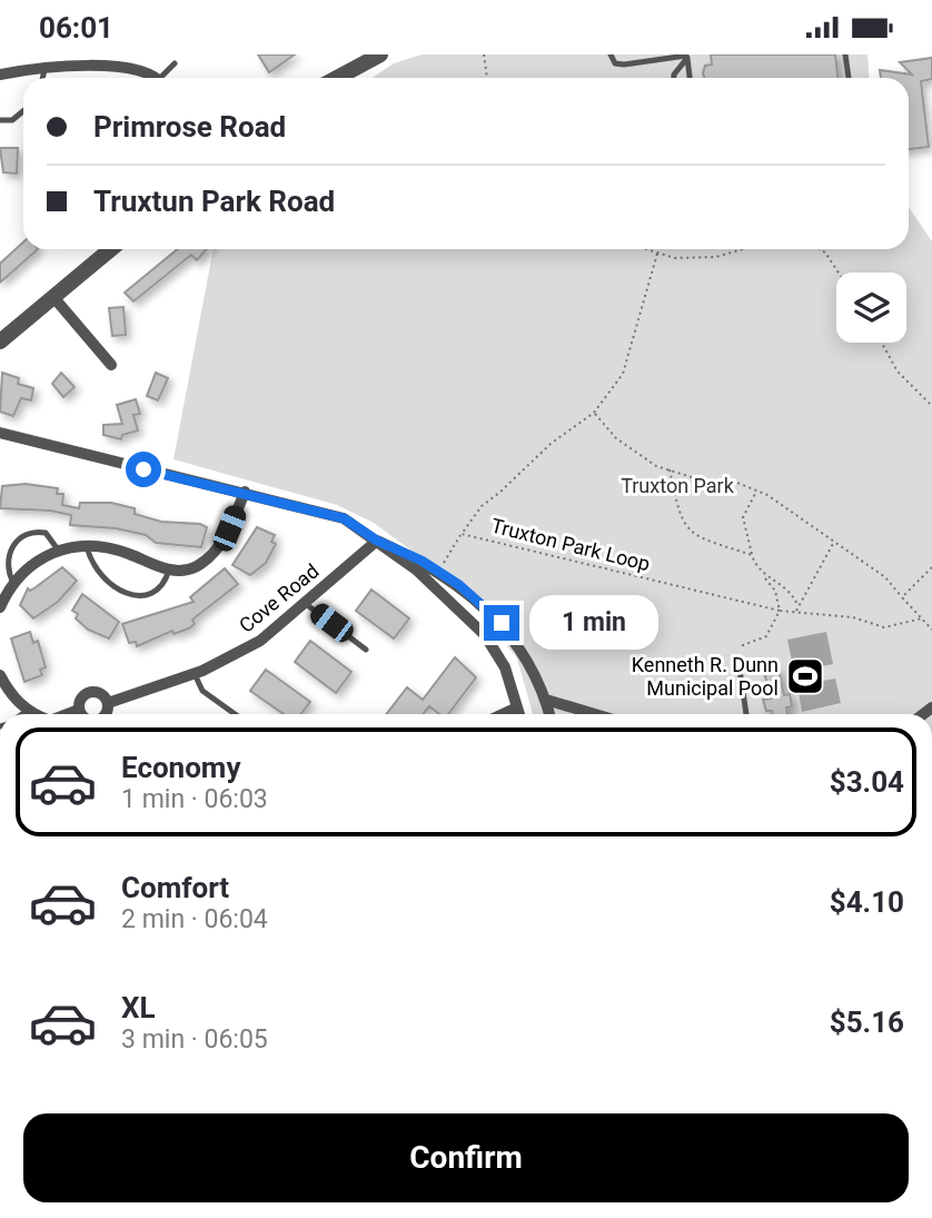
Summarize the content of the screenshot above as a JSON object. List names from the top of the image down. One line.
{"streets":{"street":["Cove Road"],"path":["Truxton Park Loop"]},"parks":["Truxton Park"],"places":{"sports":["Kenneth R. Dunn Municipal Pool"]},"page":{"status":"06:01","banner":["Primrose Road","Truxtun Park Road"],"bubble":"1 min","list":[{"name":"Economy","note":"1 min · 06:03","value":"$3.04"},{"name":"Comfort","note":"2 min · 06:04","value":"$4.10"},{"name":"XL","note":"3 min · 06:05","value":"$5.16"}],"buttons":"Confirm"}}
